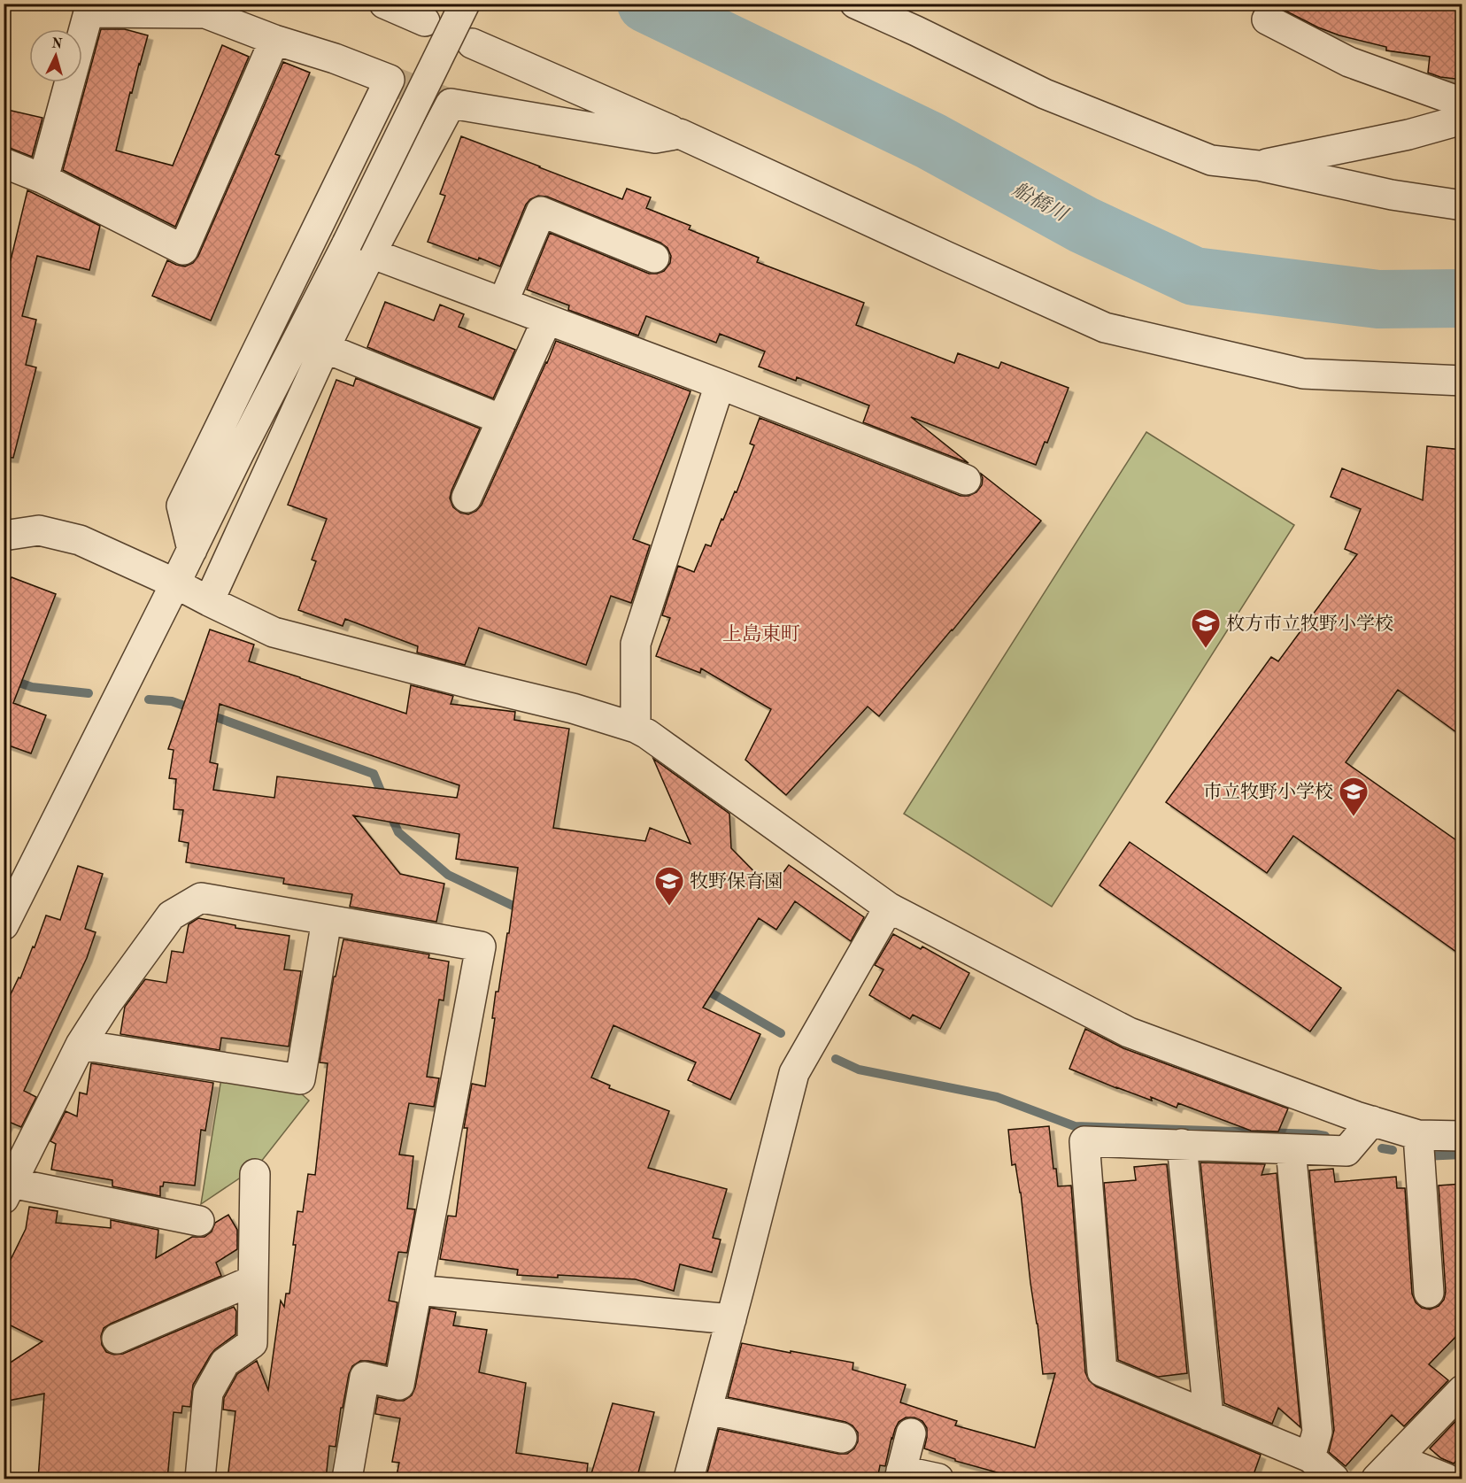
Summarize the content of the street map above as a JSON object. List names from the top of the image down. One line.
{"districts":["上島東町"],"water":["船橋川"],"places":{"school or university":["枚方市立牧野小学校","市立牧野小学校","牧野保育園"]},"north":"top"}
